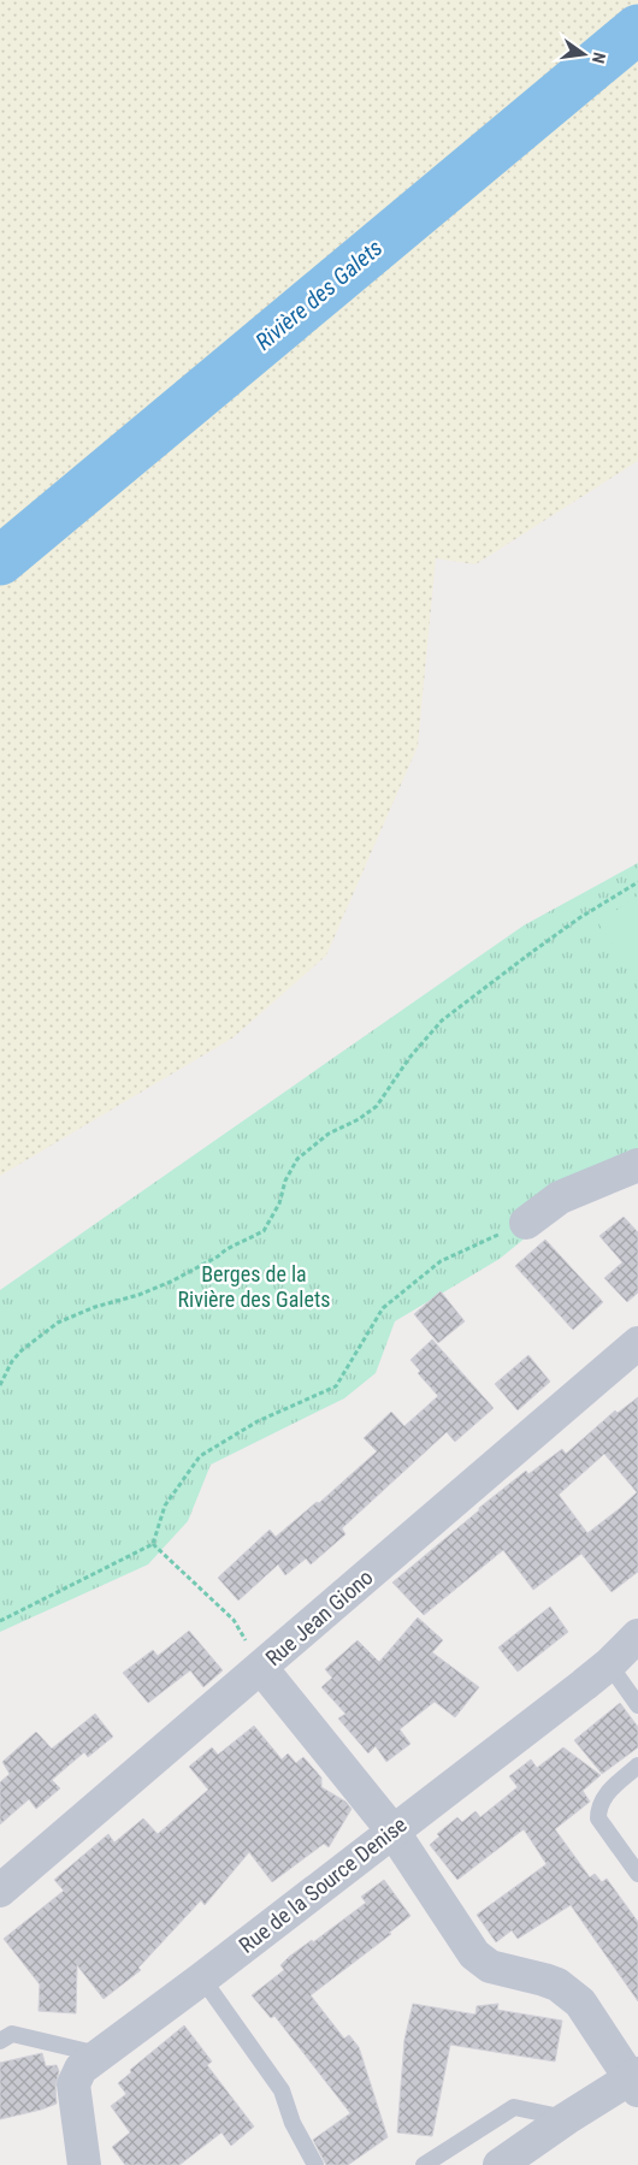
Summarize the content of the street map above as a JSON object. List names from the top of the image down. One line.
{"streets":{"street":["Rue Jean Giono","Rue de la Source Denise"]},"water":["Rivière des Galets"],"parks":["Berges de la Rivière des Galets"],"north":"right"}
